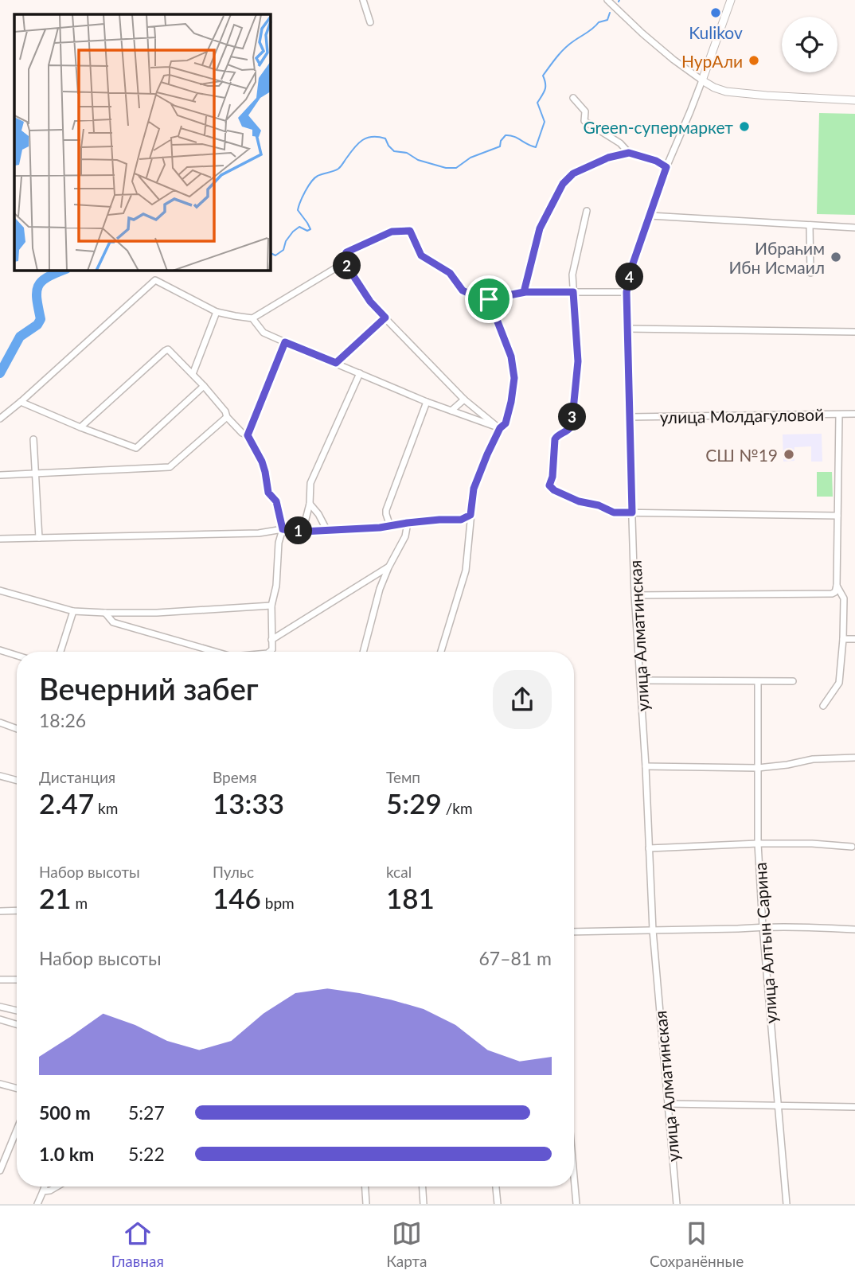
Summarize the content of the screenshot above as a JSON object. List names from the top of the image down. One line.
{"streets":{"street":["улица Молдагуловой","улица Алматинская","улица Алтын Сарина"]},"crossings":[["улица Молдагуловой","улица Алматинская"]],"places":["Kulikov","НурАли","Green-супермаркет","Ибраһим Ибн Исмаил","СШ №19"],"page":{"pins":["2","4","3","1"],"heading":["Вечерний забег","18:26"],"stats":[["Дистанция","2.47 km"],["Время","13:33"],["Темп","5:29 /km"],["Набор высоты","21 m"],["Пульс","146 bpm"],["kcal","181"]],"chart":["Набор высоты","67–81 m"],"list":[{"name":"500 m","note":"5:27"},{"name":"1.0 km","note":"5:22"}],"tabs":["Главная","Карта","Сохранённые"]}}
